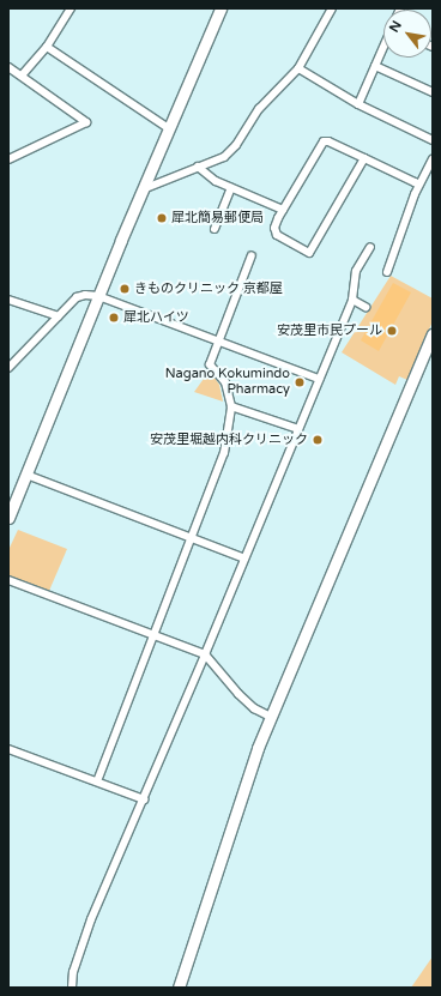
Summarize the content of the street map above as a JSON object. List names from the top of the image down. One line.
{"places":["犀北簡易郵便局","きものクリニック 京都屋","犀北ハイツ","安茂里市民プール","Nagano Kokumindo Pharmacy","安茂里堀越内科クリニック"],"north":"top left"}
